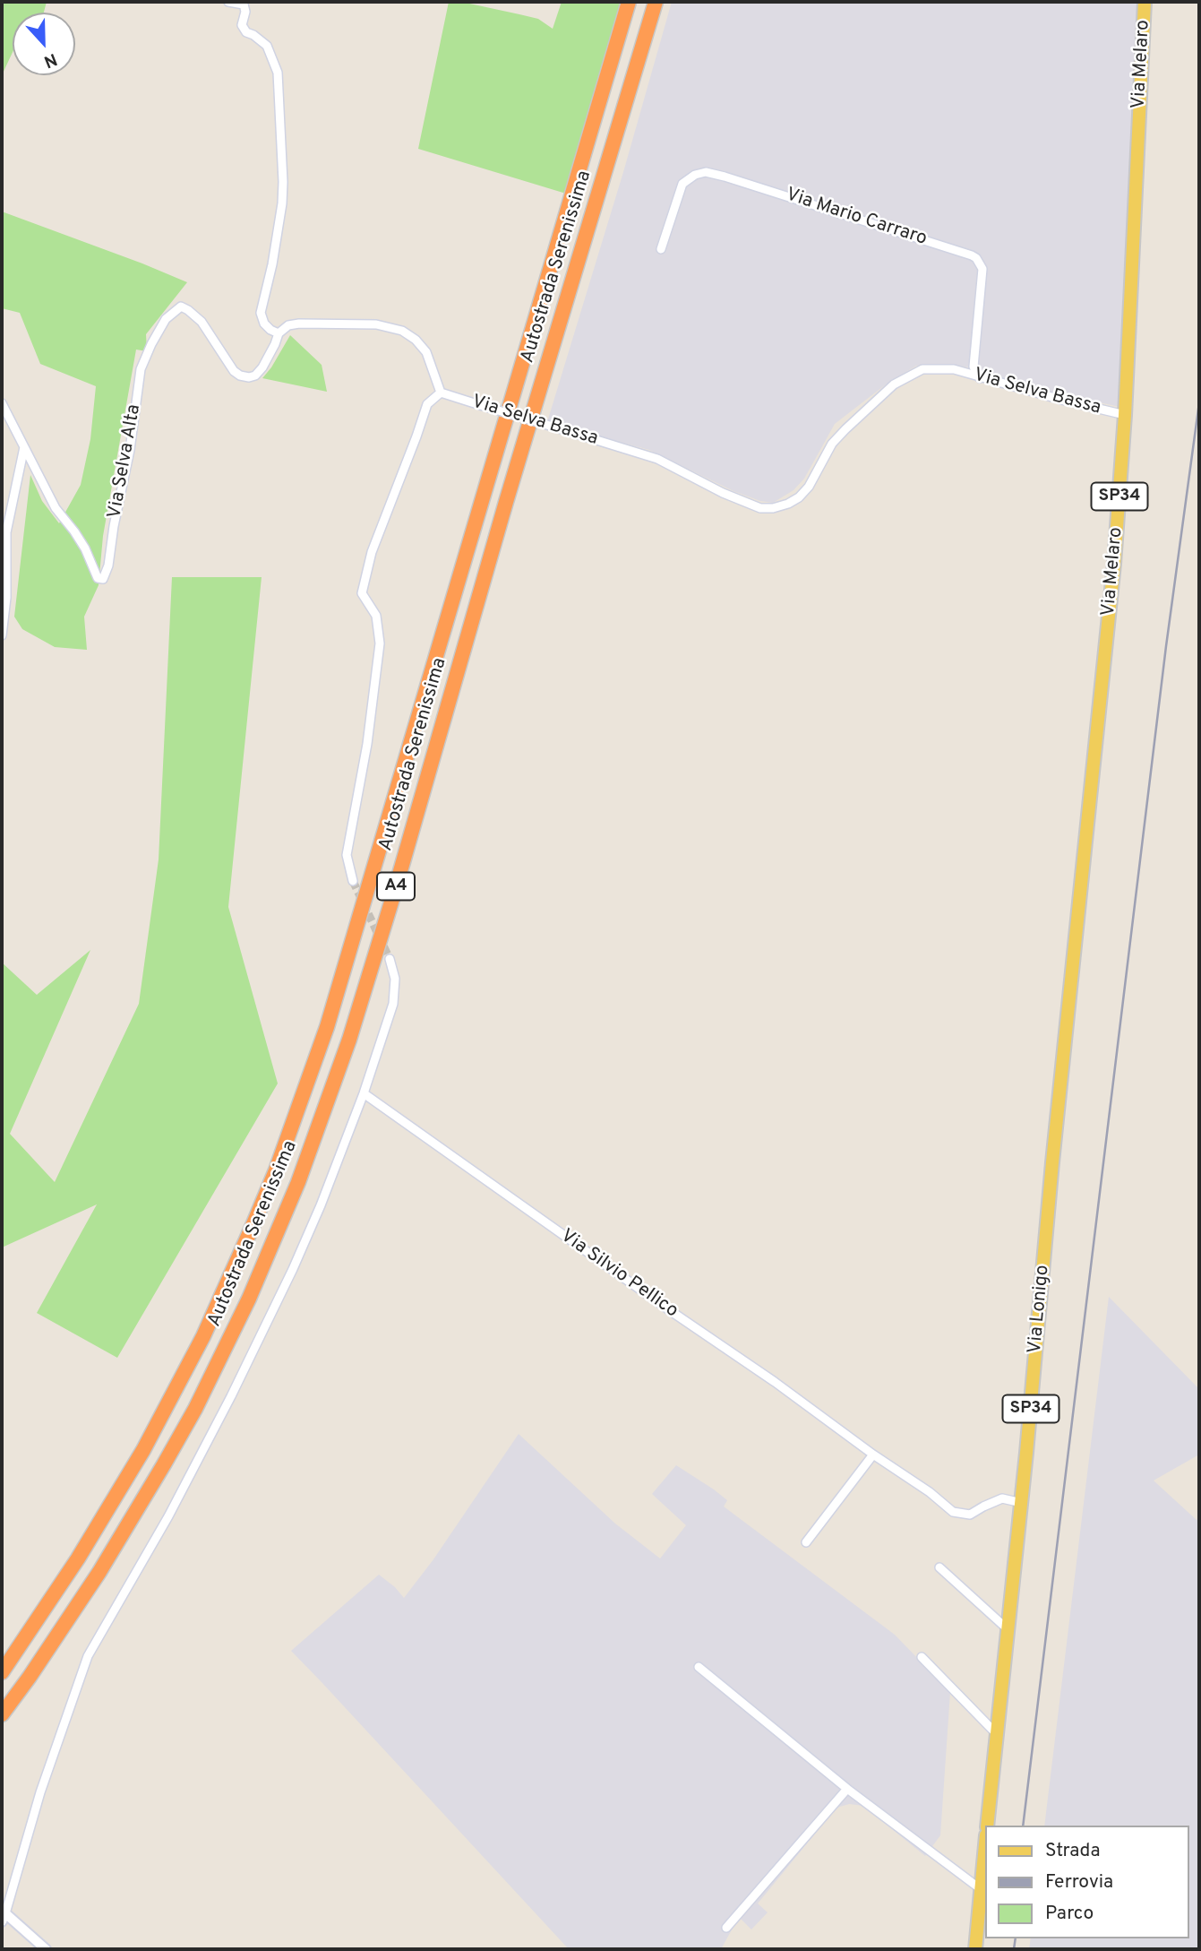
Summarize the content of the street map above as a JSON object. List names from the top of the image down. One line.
{"streets":{"highway":["Autostrada Serenissima","A4"],"main road":["Via Melaro","SP34","Via Lonigo"],"street":["Via Mario Carraro","Via Selva Bassa","Via Selva Alta","Via Silvio Pellico"]},"crossings":[["Via Melaro","Via Selva Bassa"],["Via Melaro","Via Lonigo"],["Via Mario Carraro","Via Selva Bassa"],["Via Silvio Pellico","Via Lonigo"]],"legend":["Strada","Ferrovia","Parco"],"north":"bottom"}
